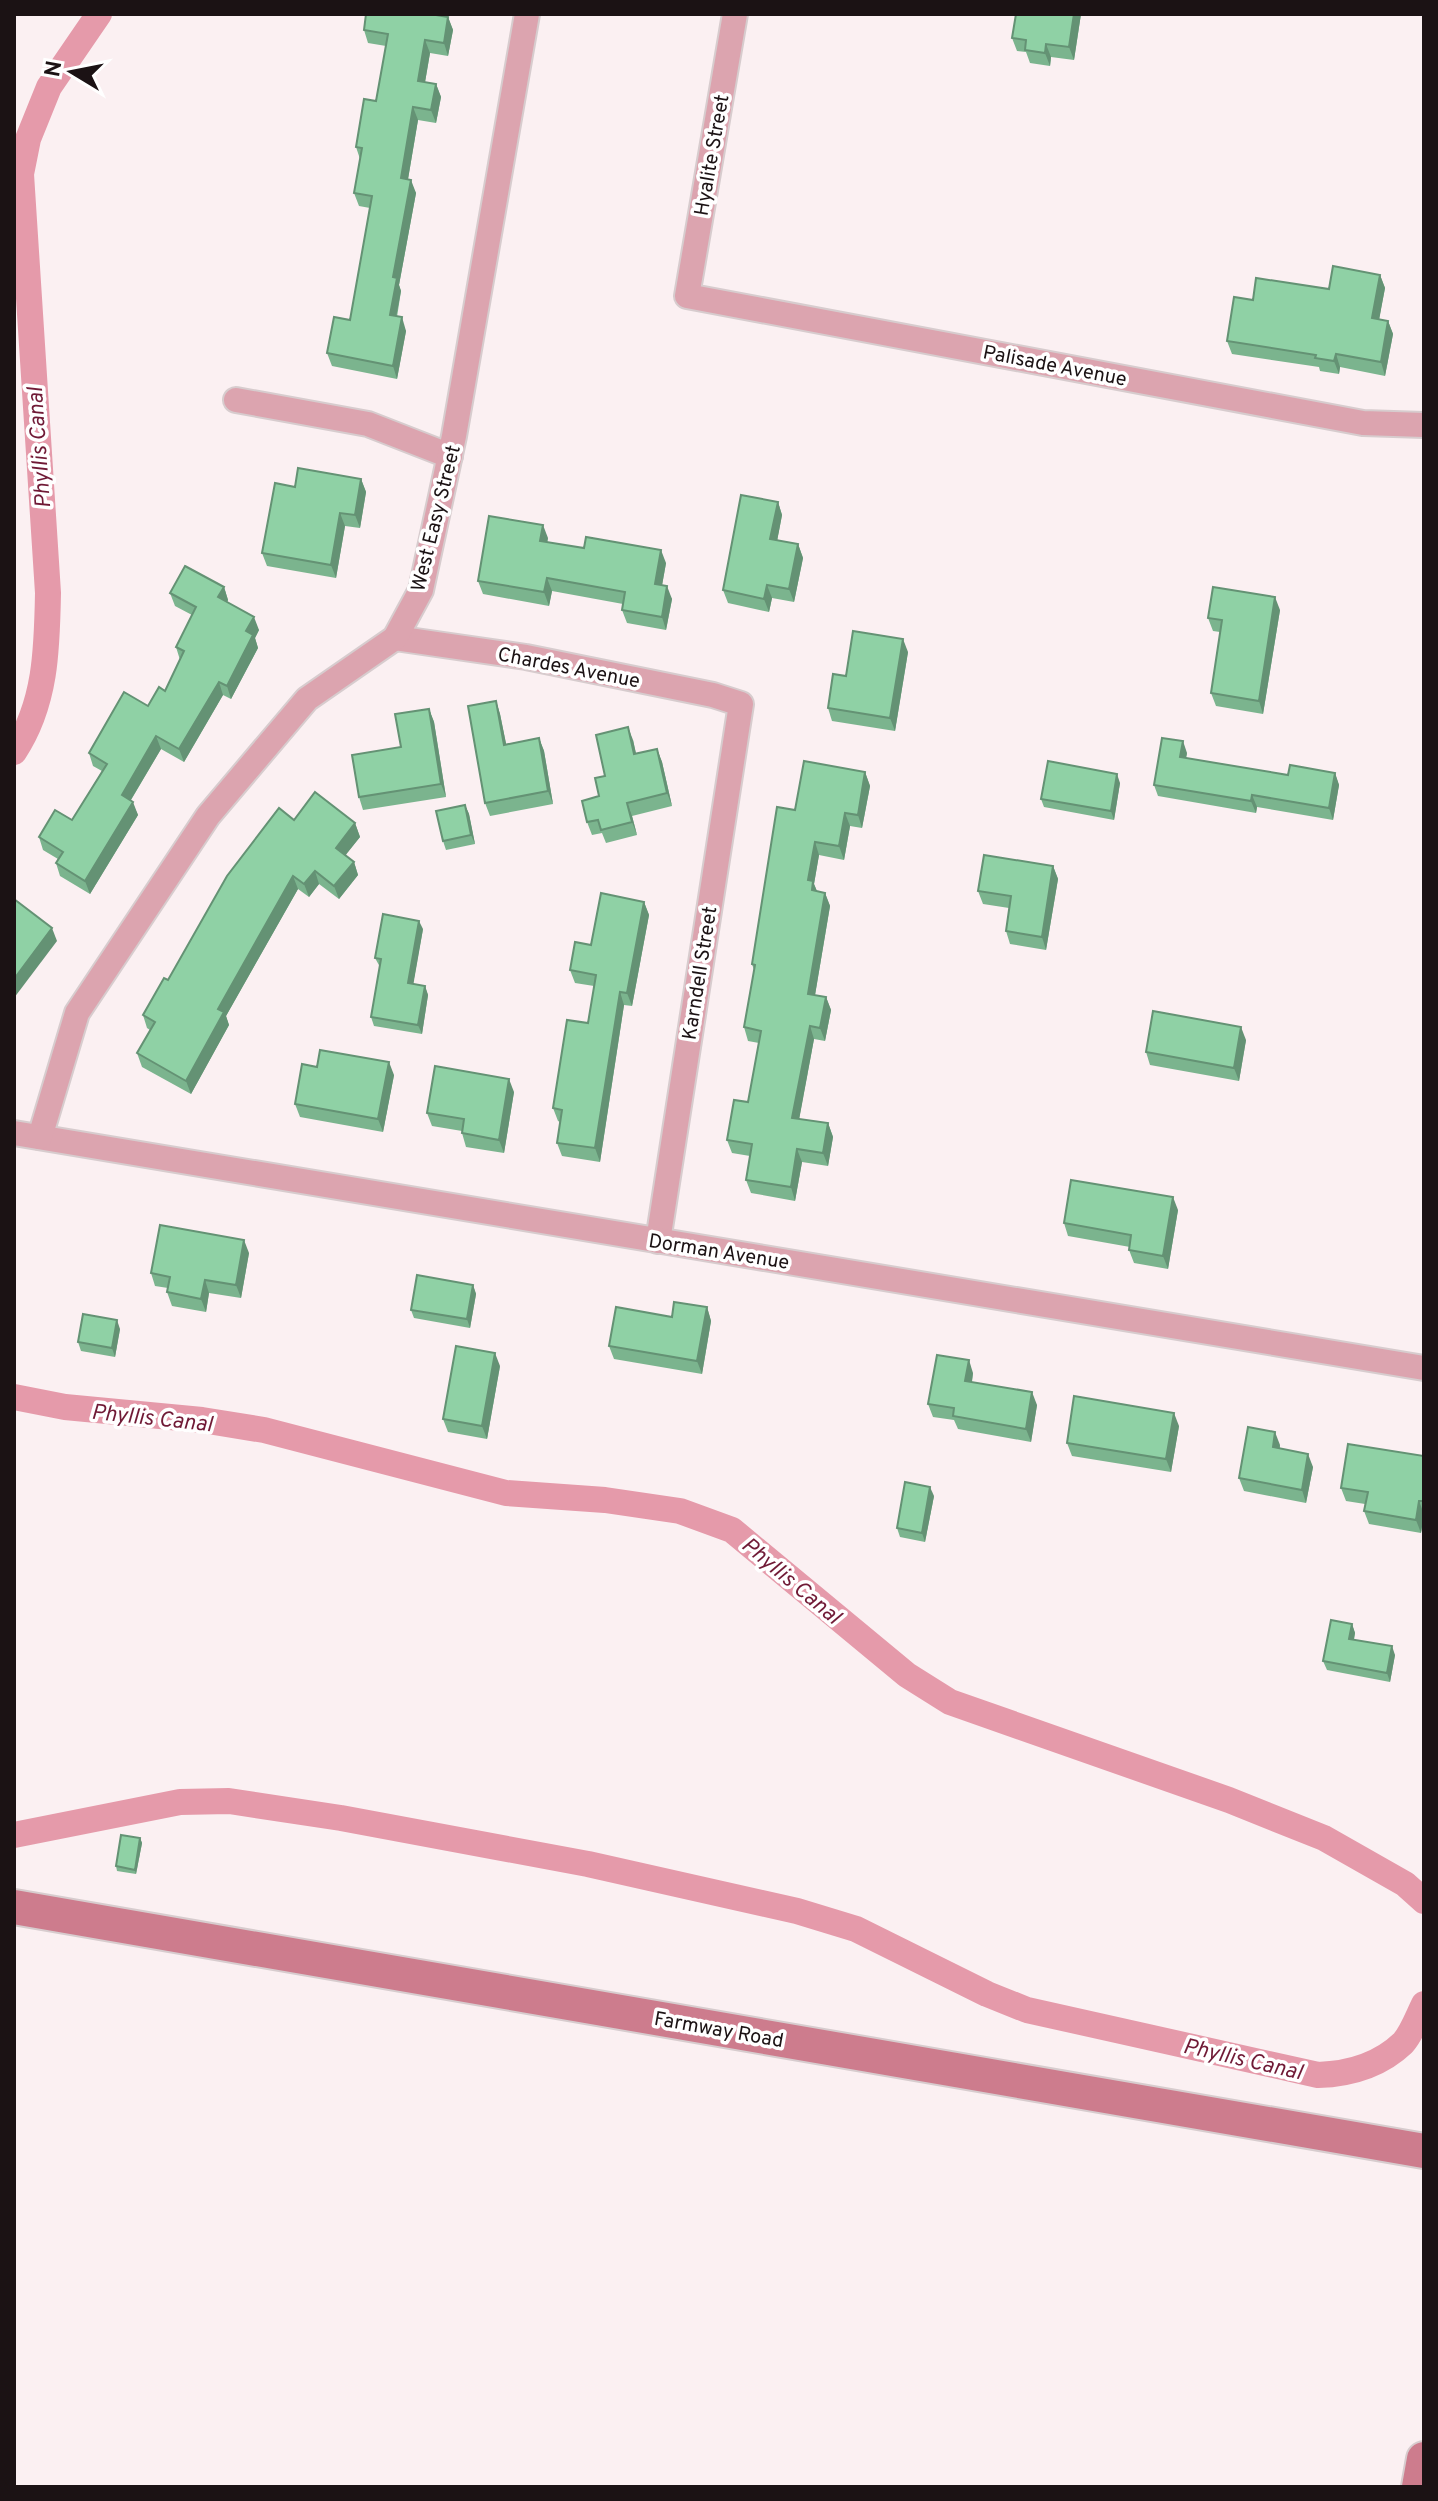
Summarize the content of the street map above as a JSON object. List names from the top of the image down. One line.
{"streets":{"main road":["Farmway Road"],"street":["Hyalite Street","Palisade Avenue","West Easy Street","Chardes Avenue","Karndell Street","Dorman Avenue"]},"crossings":[["Hyalite Street","Palisade Avenue"],["West Easy Street","Chardes Avenue"],["West Easy Street","Dorman Avenue"],["Chardes Avenue","Karndell Street"],["Karndell Street","Dorman Avenue"]],"water":["Phyllis Canal"],"north":"left"}
